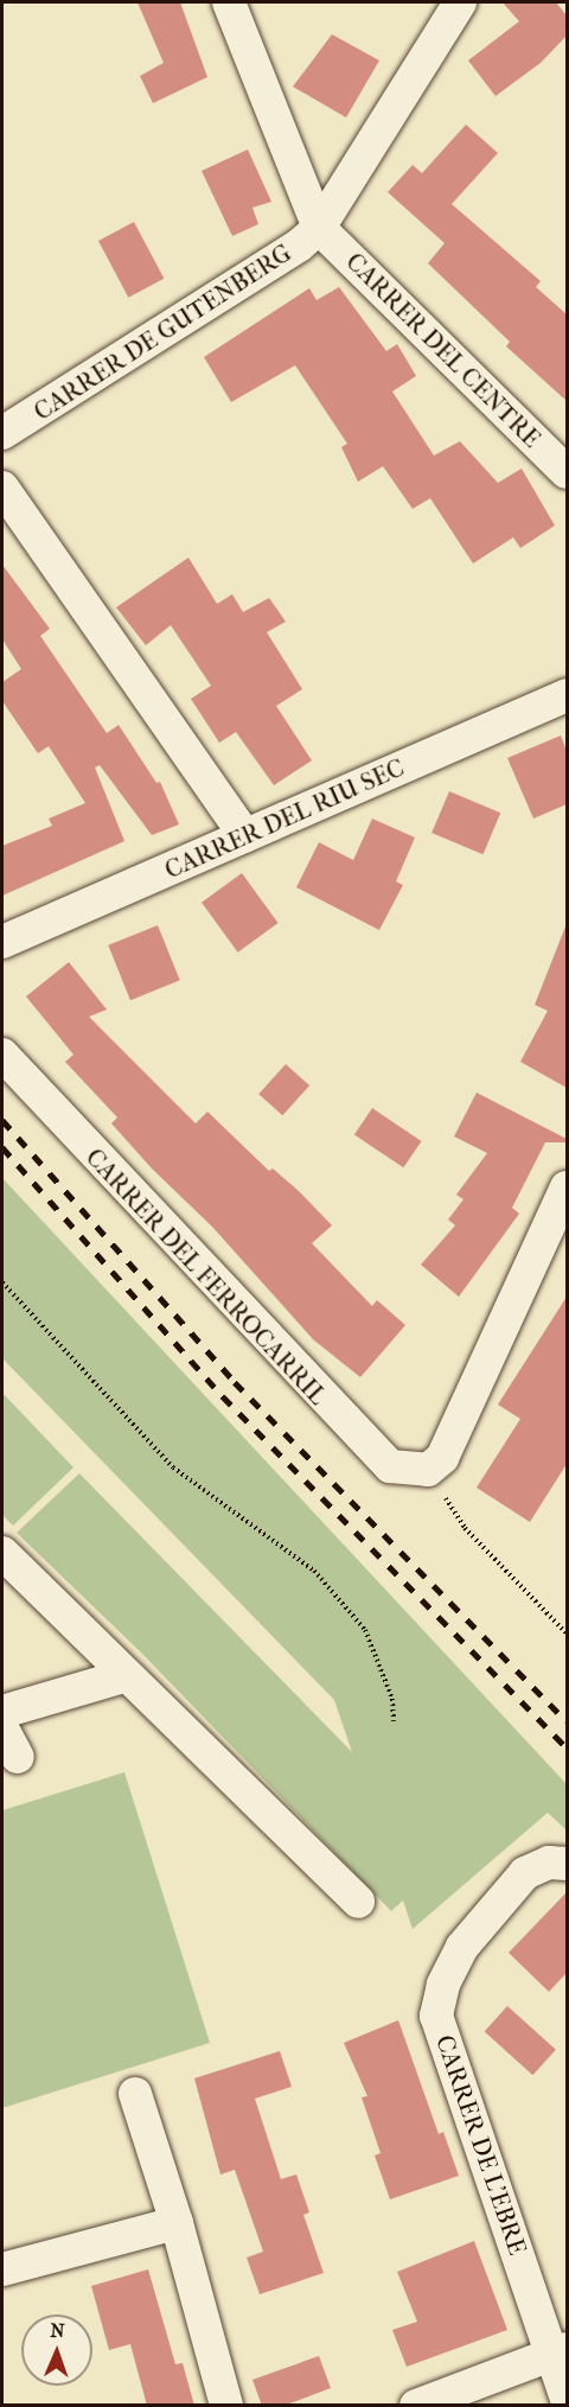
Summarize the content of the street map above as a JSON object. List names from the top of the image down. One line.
{"streets":{"street":["CARRER DE GUTENBERG","CARRER DEL CENTRE","CARRER DEL RIU SEC","CARRER DEL FERROCARRIL","CARRER DE L'EBRE"]},"crossings":[["CARRER DE GUTENBERG","CARRER DEL CENTRE"]],"north":"top"}
